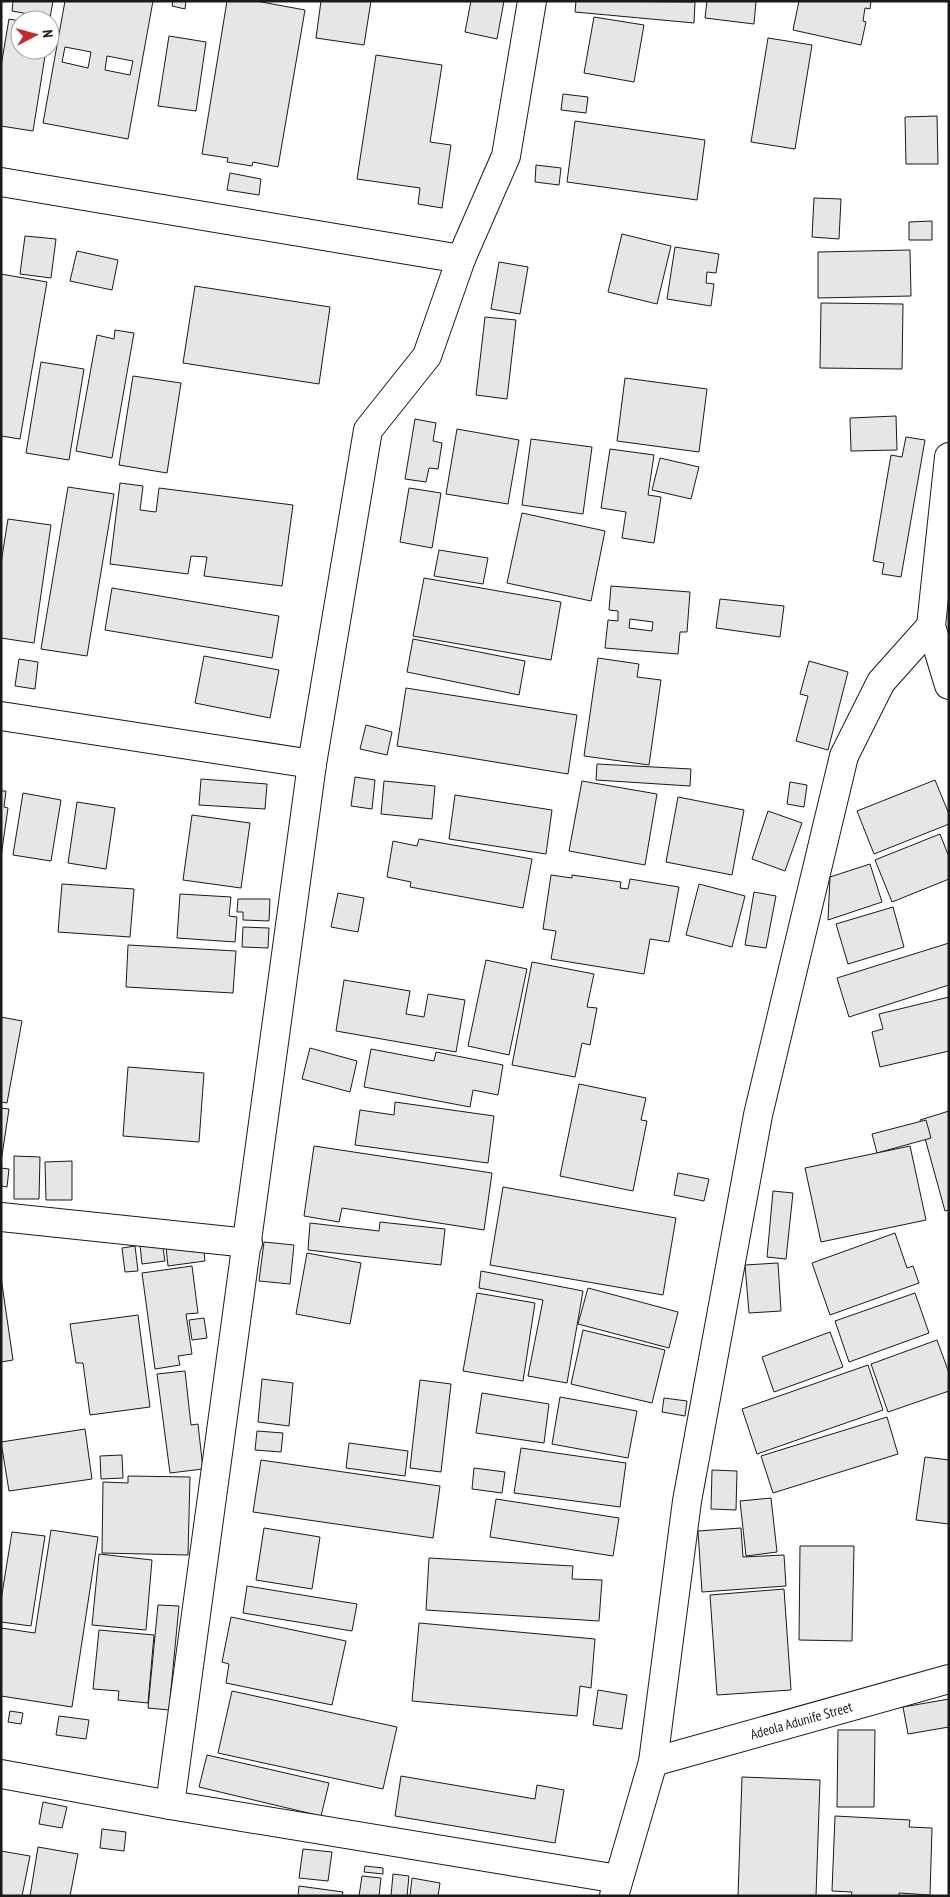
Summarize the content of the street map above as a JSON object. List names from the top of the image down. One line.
{"streets":{"street":["Adeola Adunife Street"]},"north":"right"}
